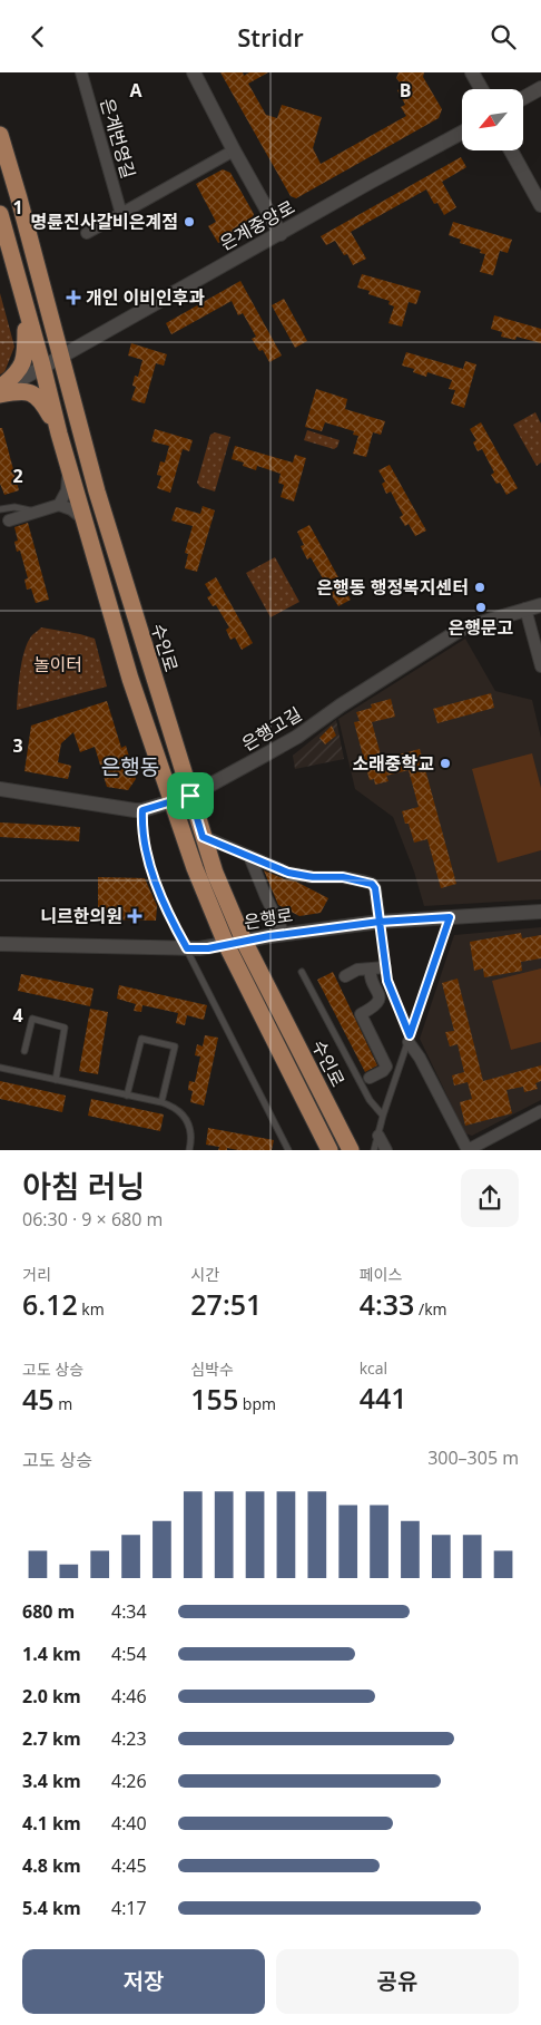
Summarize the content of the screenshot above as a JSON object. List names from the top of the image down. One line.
{"streets":{"main road":["수인로"],"street":["은계번영길","은계중앙로","은행고길","은행로"]},"crossings":[["은계중앙로","수인로"],["수인로","은행고길"],["수인로","은행로"]],"districts":["은행동"],"parks":["놀이터"],"places":{"other":["명륜진사갈비은계점","은행동 행정복지센터","은행문고","소래중학교"],"health":["개인 이비인후과","니르한의원"]},"north":"bottom left","page":{"header":"Stridr","heading":["아침 러닝","06:30 · 9 × 680 m"],"stats":[["거리","6.12 km"],["시간","27:51"],["페이스","4:33 /km"],["고도 상승","45 m"],["심박수","155 bpm"],["kcal","441"]],"chart":["고도 상승","300–305 m"],"list":[{"name":"680 m","note":"4:34"},{"name":"1.4 km","note":"4:54"},{"name":"2.0 km","note":"4:46"},{"name":"2.7 km","note":"4:23"},{"name":"3.4 km","note":"4:26"},{"name":"4.1 km","note":"4:40"},{"name":"4.8 km","note":"4:45"},{"name":"5.4 km","note":"4:17"}],"buttons":["저장","공유"]},"grid":{"columns":["A","B"],"rows":["1","2","3","4"]}}
